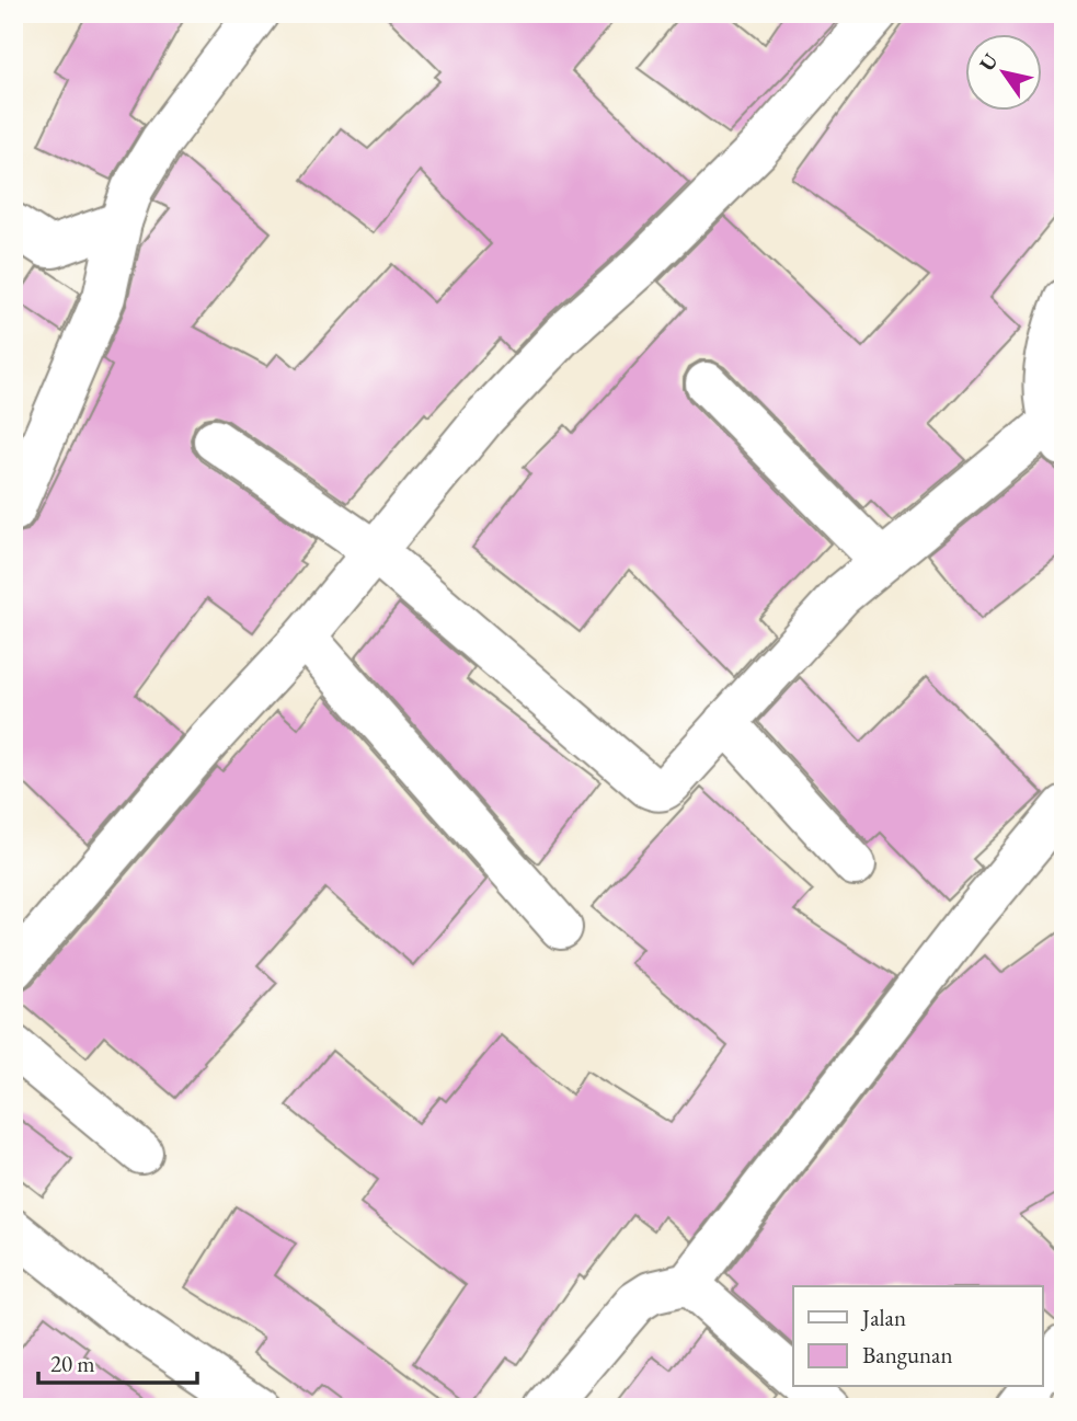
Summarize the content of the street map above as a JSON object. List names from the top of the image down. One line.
{"legend":["Jalan","Bangunan"],"scale_bar":"20 m","north":"top left"}
